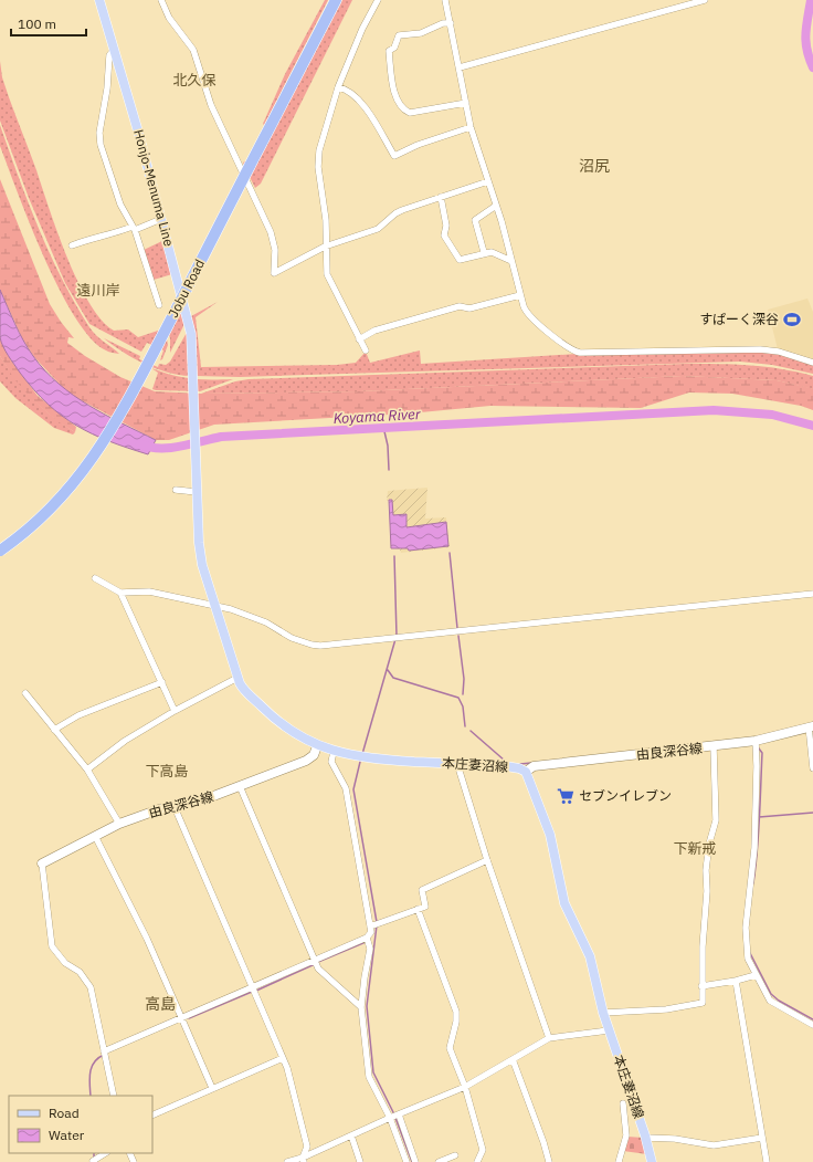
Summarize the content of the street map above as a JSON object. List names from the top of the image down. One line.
{"streets":{"highway":["Jobu Road"],"main road":["Honjo-Menuma Line","由良深谷線","本庄妻沼線"]},"crossings":[["Honjo-Menuma Line","本庄妻沼線"],["由良深谷線","本庄妻沼線"]],"districts":["北久保","沼尻","遠川岸","下高島","下新戒","高島"],"water":["Koyama River"],"places":{"sports":["すぱーく深谷"],"supermarket":["セブンイレブン"]},"legend":["Road","Water"],"scale_bar":"100 m"}
